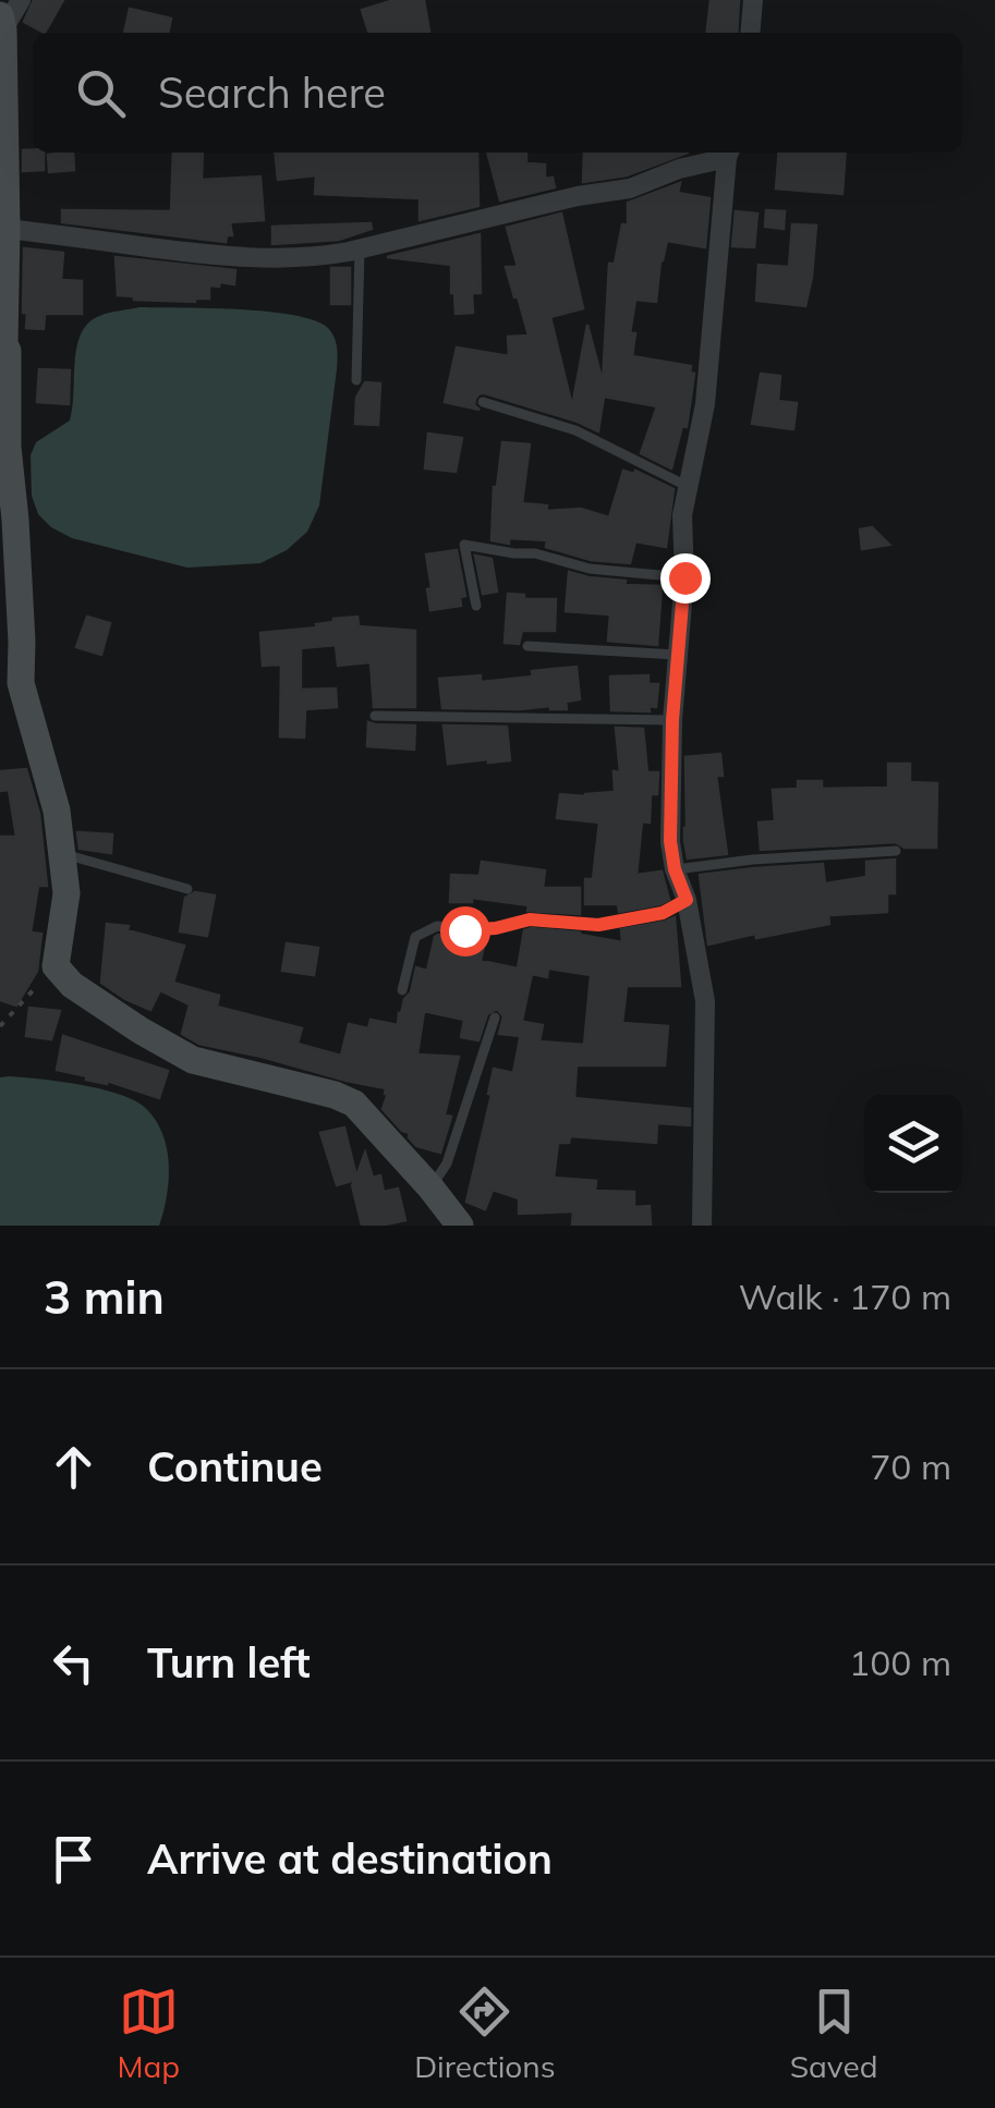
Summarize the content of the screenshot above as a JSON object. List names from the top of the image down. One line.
{"page":{"search":"Search here","heading":["3 min","Walk · 170 m"],"list":[["Continue","70 m"],["Turn left","100 m"],"Arrive at destination"],"nav":["Map","Directions","Saved"]}}
